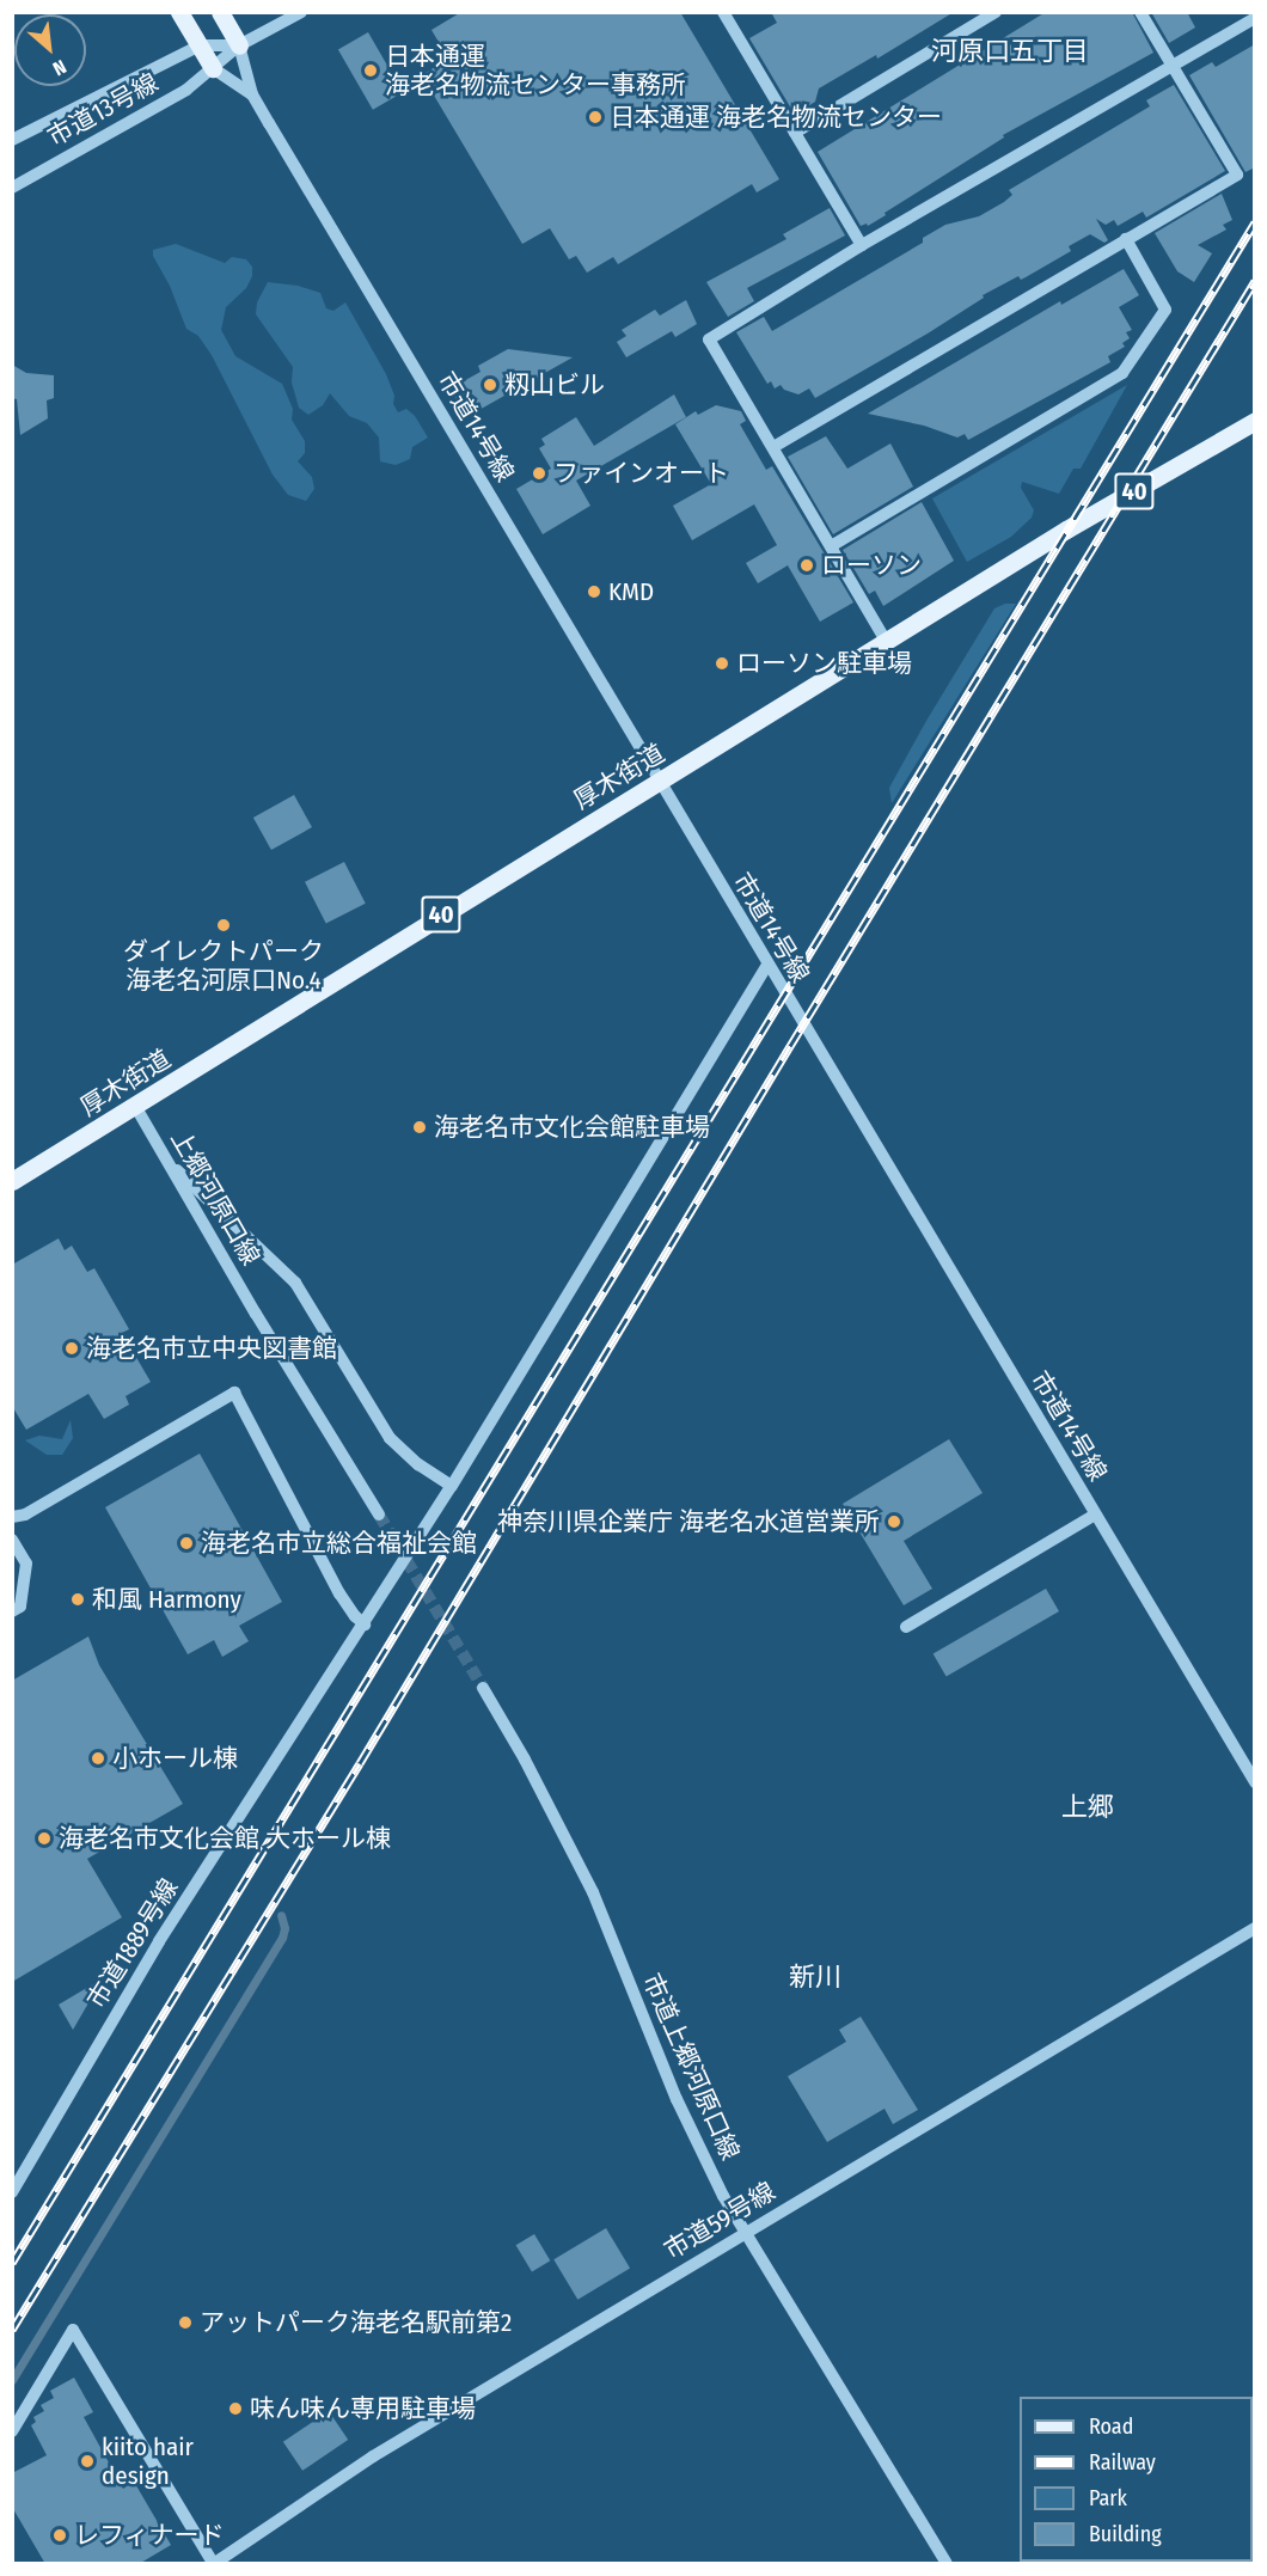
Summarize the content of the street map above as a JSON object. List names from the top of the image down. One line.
{"streets":{"main road":["40","厚木街道"],"street":["市道13号線","市道14号線","上郷河原口線","市道1889号線","市道上郷河原口線","市道59号線"]},"crossings":[["市道14号線","厚木街道"],["市道14号線","市道1889号線"],["厚木街道","上郷河原口線"],["市道上郷河原口線","市道59号線"]],"districts":["河原口五丁目","上郷","新川"],"places":["日本通運 海老名物流センター事務所","日本通運 海老名物流センター","籾山ビル","ファインオート","ローソン","KMD","ローソン駐車場","ダイレクトパーク 海老名河原口No.4","海老名市文化会館駐車場","海老名市立中央図書館","神奈川県企業庁 海老名水道営業所","海老名市立総合福祉会館","和風 Harmony","小ホール棟","海老名市文化会館 大ホール棟","アットパーク海老名駅前第2","味ん味ん専用駐車場","kiito hair design","レフィナード"],"legend":["Road","Railway","Park","Building"],"north":"bottom right"}
